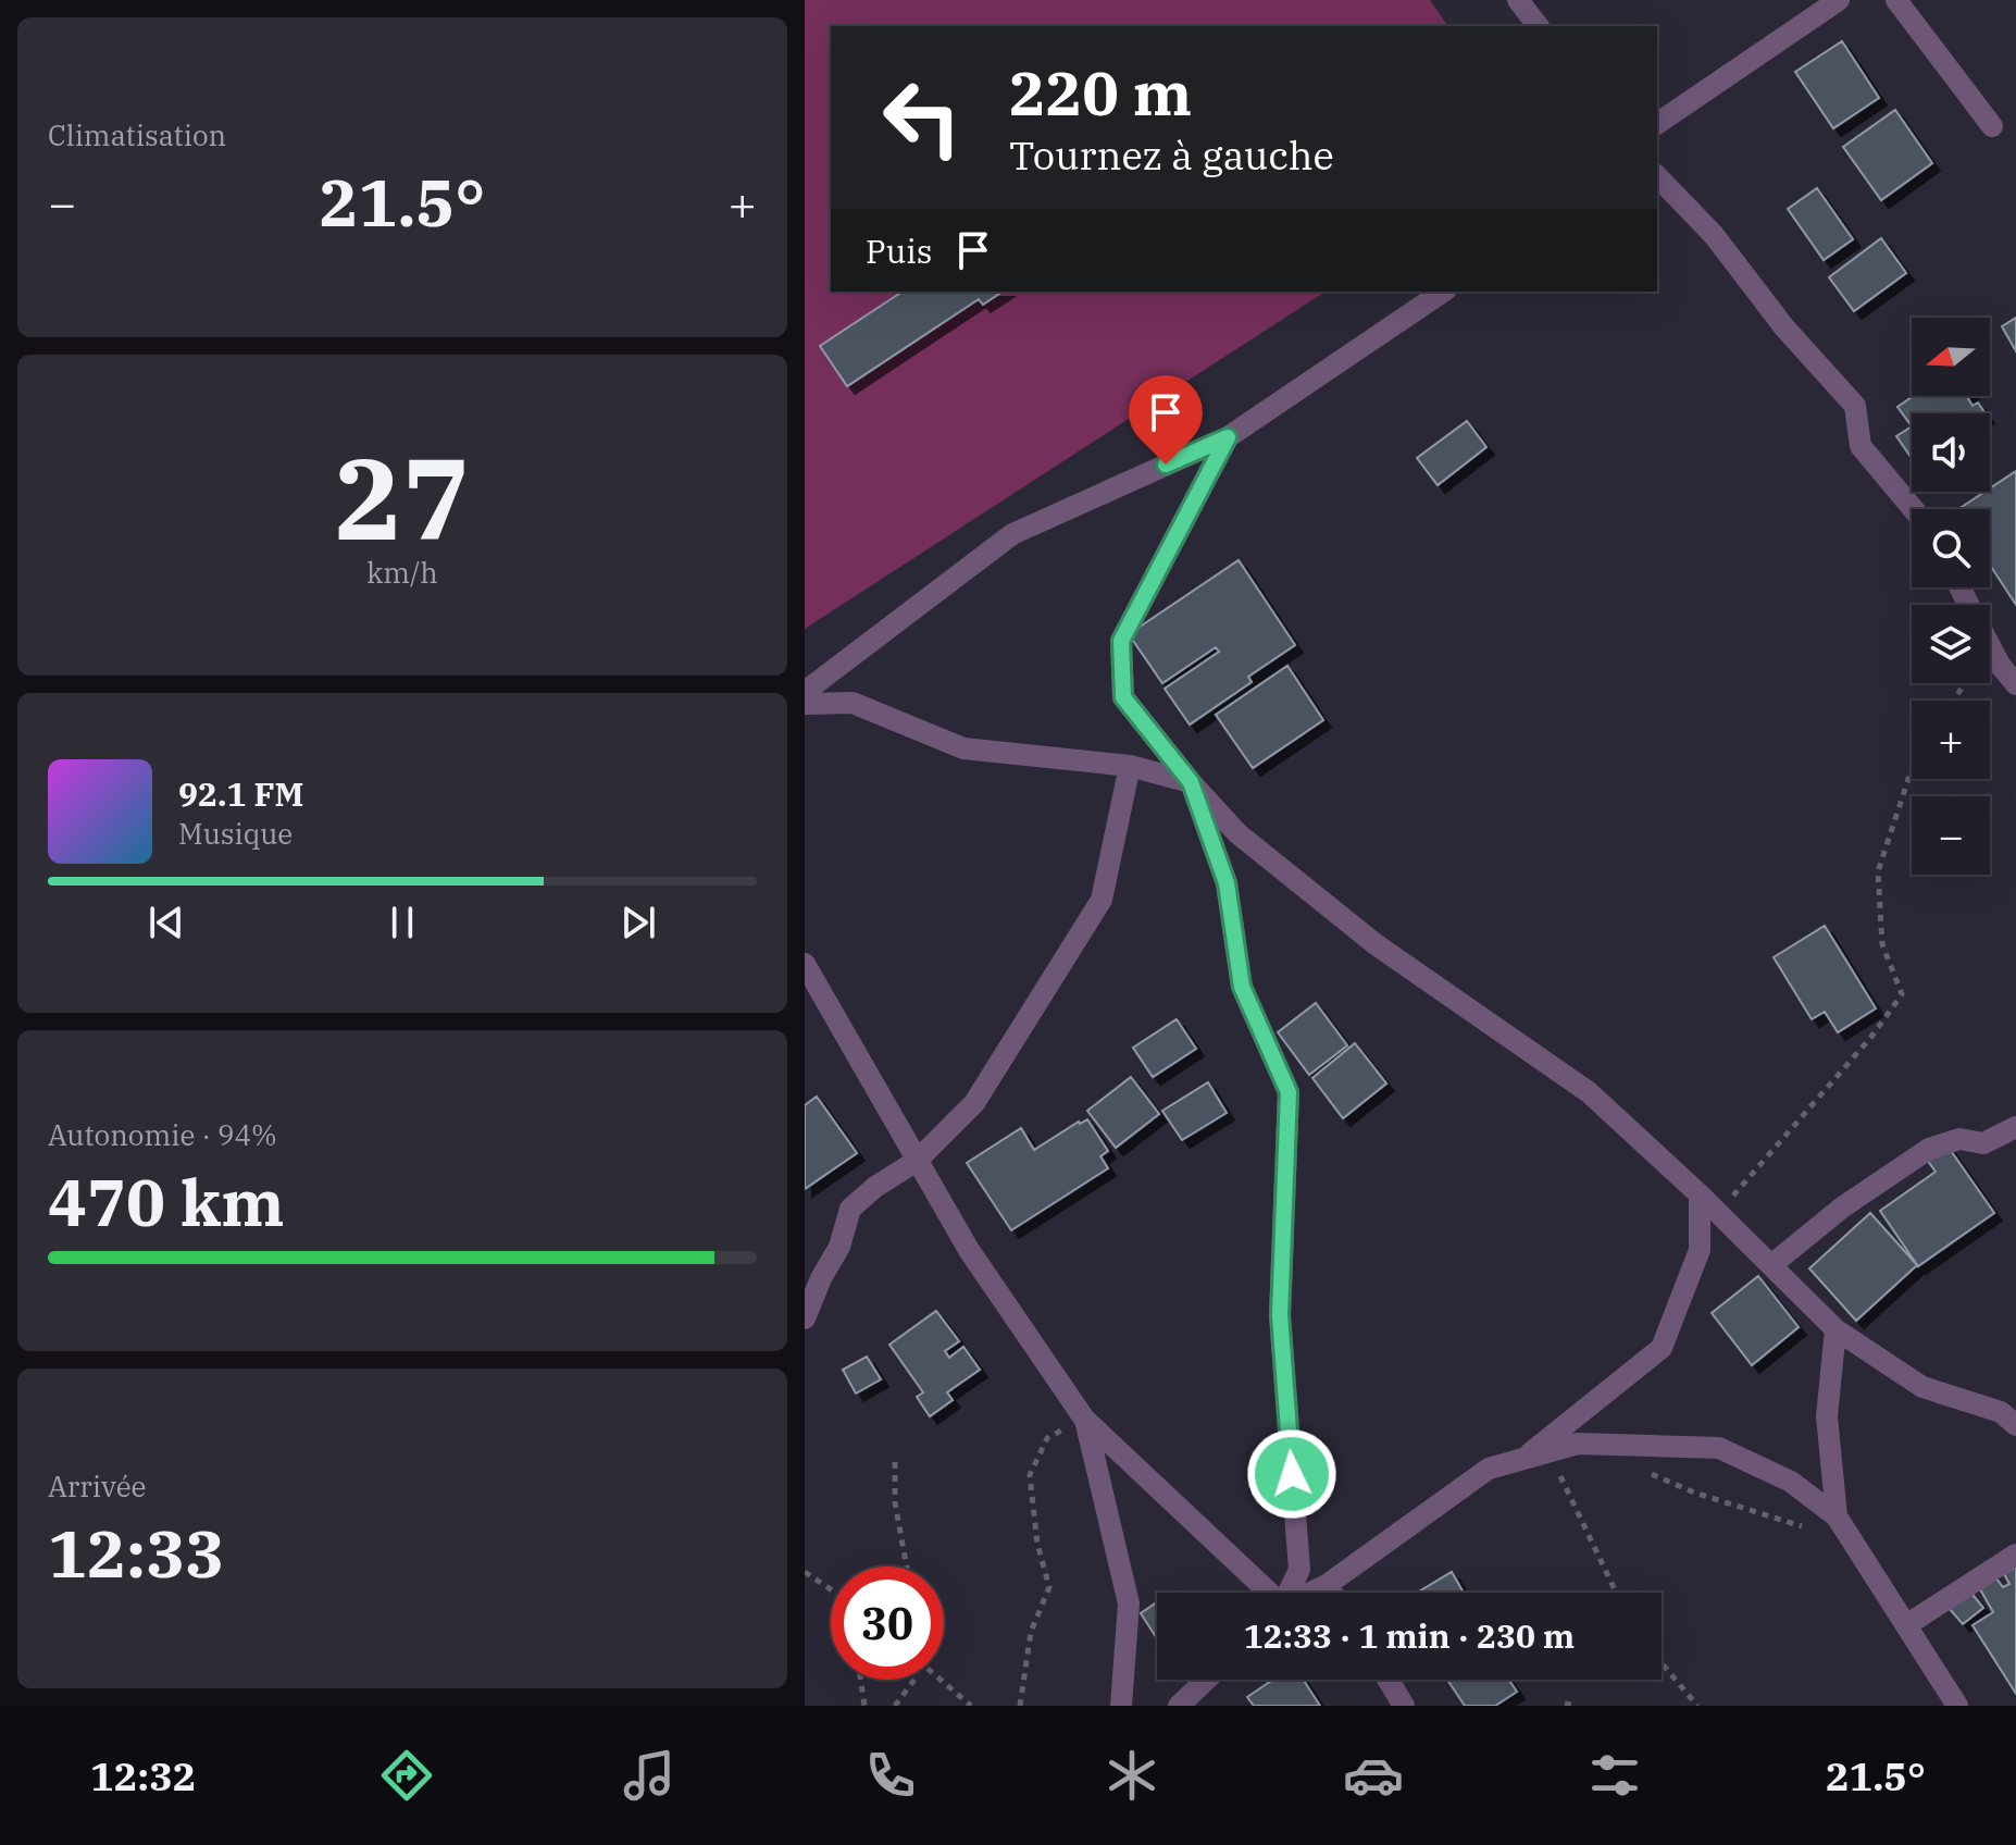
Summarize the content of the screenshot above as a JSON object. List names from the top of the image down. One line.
{"north":"left","page":{"tile":["Climatisation",["27","km/h"],["Autonomie · 94%","470 km"],["Arrivée","12:33"]],"turn":["220 m","Tournez à gauche"],"heat":["−","21.5°","+"],"then":"Puis","map_buttons":["+","−"],"song":["92.1 FM","Musique"],"limit":"30","trip":"12:33 · 1 min · 230 m","tabs":["12:32","21.5°"]}}
